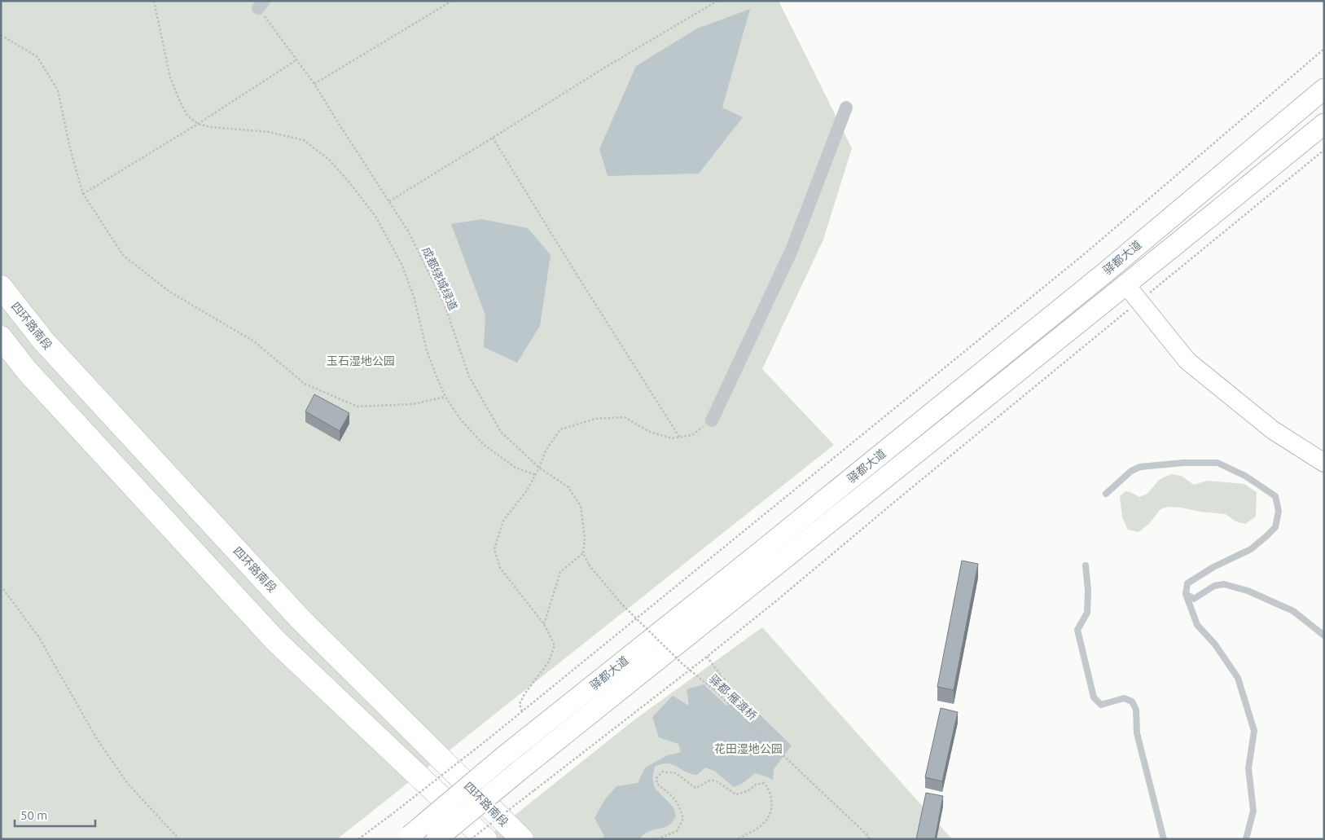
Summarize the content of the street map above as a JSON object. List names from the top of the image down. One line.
{"streets":{"highway":["四环路南段"],"main road":["驿都大道"],"path":["成都绕城绿道","驿都·雁渡桥"]},"crossings":[["成都绕城绿道","驿都·雁渡桥"]],"parks":["玉石湿地公园","花田湿地公园"],"scale_bar":"50 m"}
